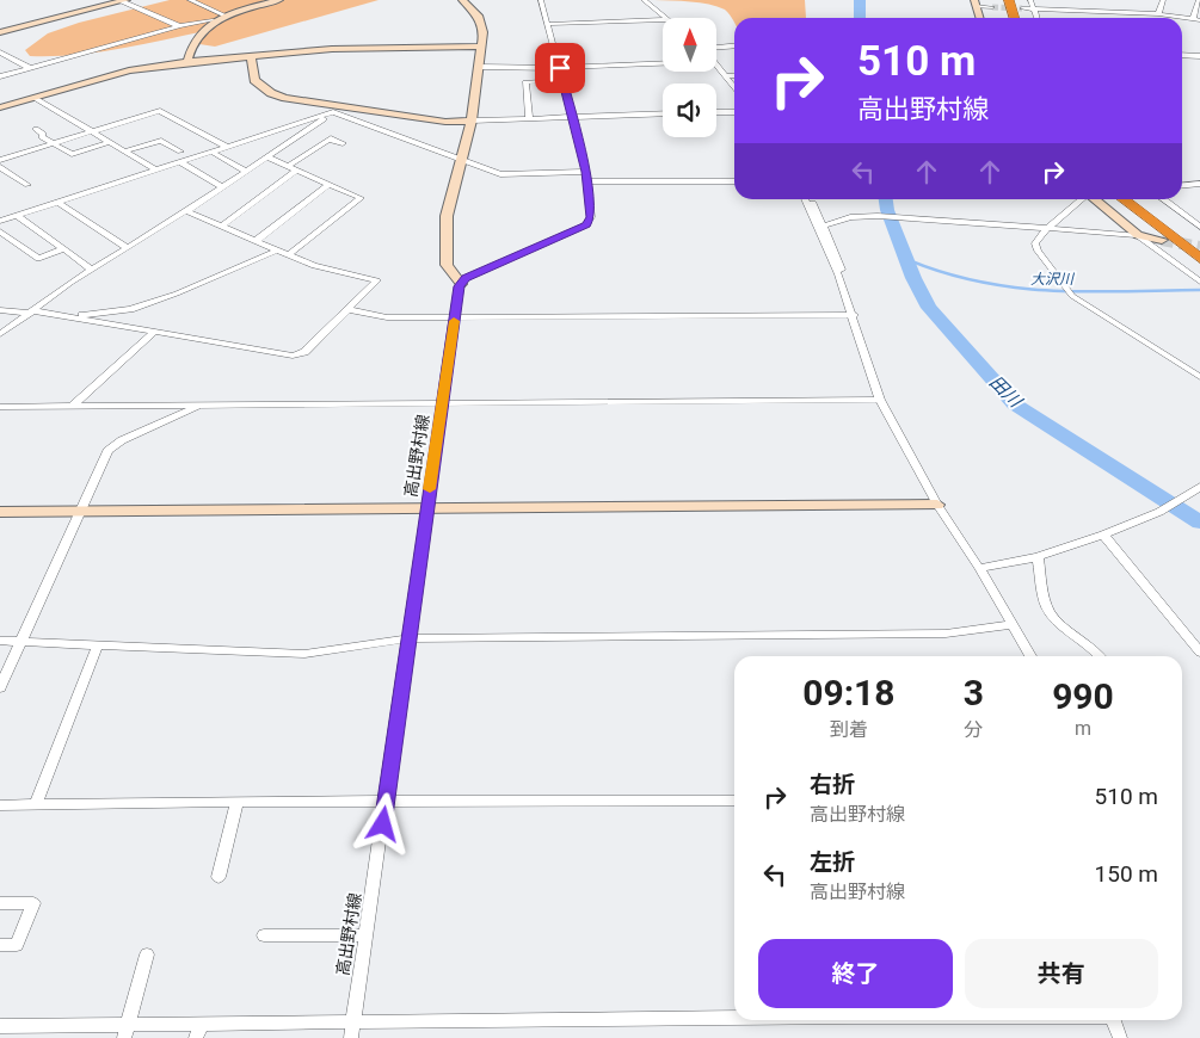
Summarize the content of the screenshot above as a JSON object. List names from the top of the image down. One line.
{"streets":{"street":["高出野村線"]},"water":["大沢川","田川"],"north":"top","page":{"turn":["510 m","高出野村線"],"eta":["09:18","到着","3","分","990","m"],"list":[{"name":"右折","note":"高出野村線","value":"510 m"},{"name":"左折","note":"高出野村線","value":"150 m"}],"buttons":["終了","共有"]}}
